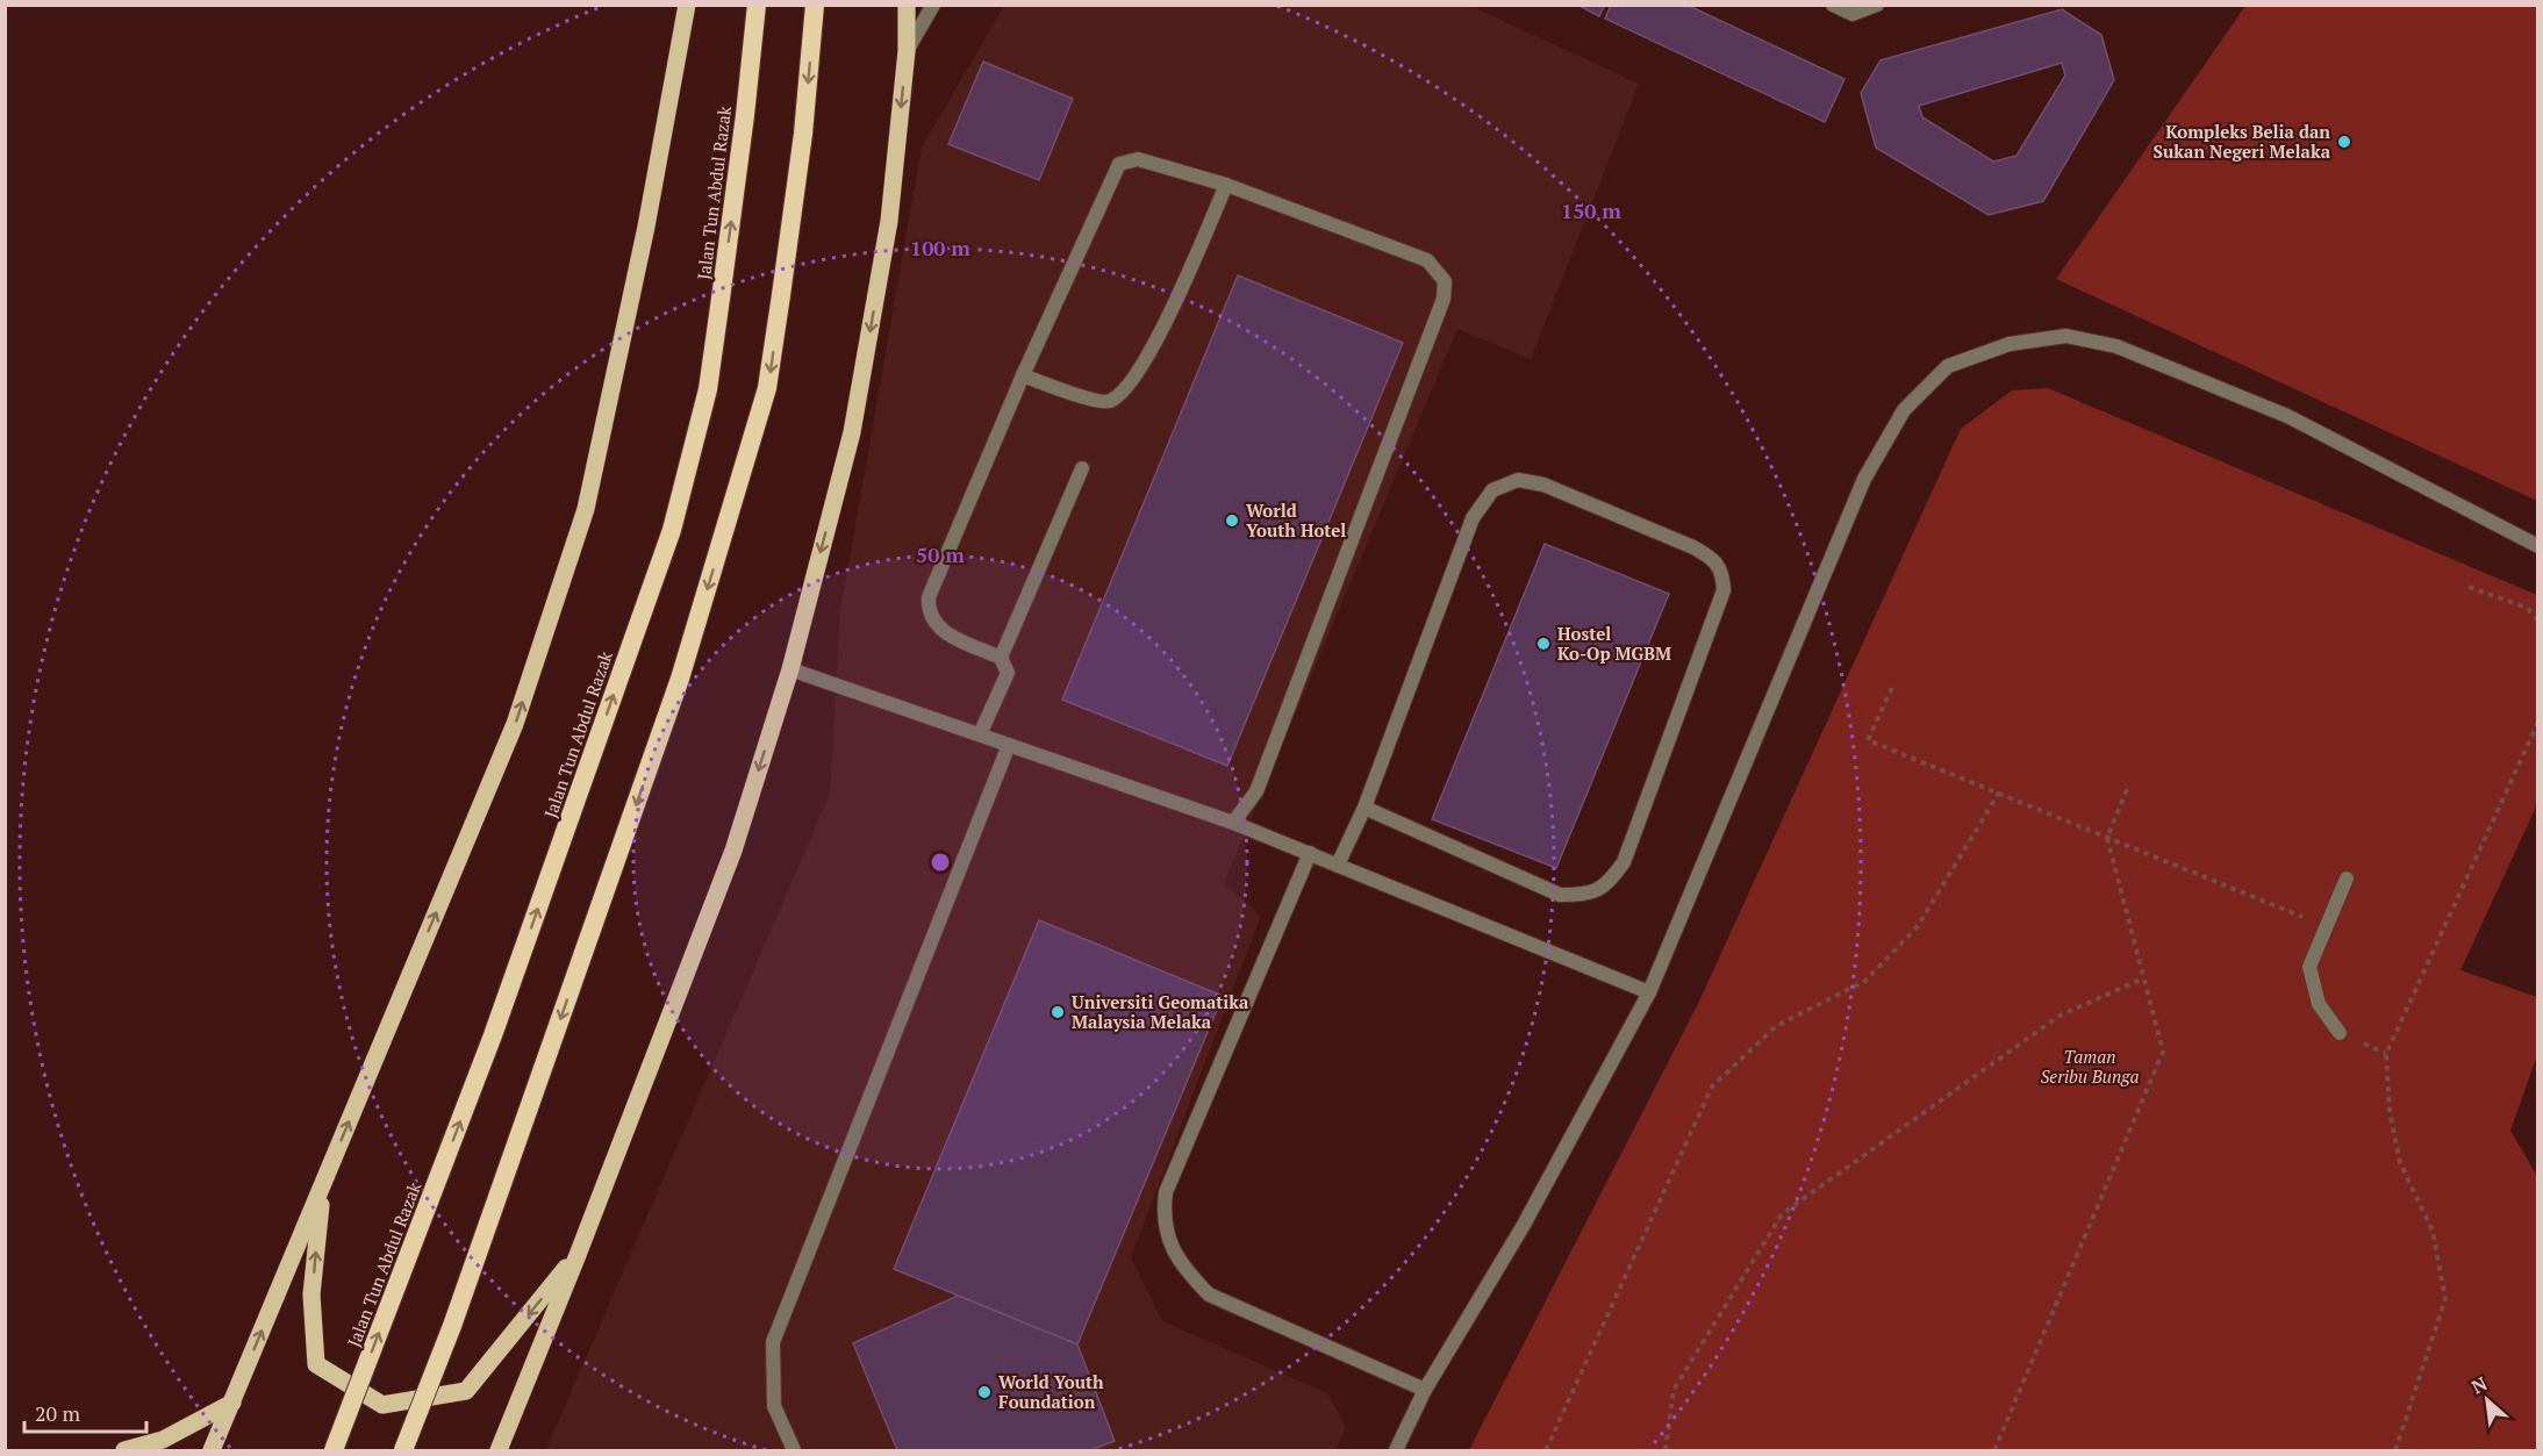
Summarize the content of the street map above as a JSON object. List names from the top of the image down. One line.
{"streets":{"highway":["Jalan Tun Abdul Razak"]},"parks":["Taman Seribu Bunga"],"places":["Kompleks Belia dan Sukan Negeri Melaka","World Youth Hotel","Hostel Ko-Op MGBM","Universiti Geomatika Malaysia Melaka","World Youth Foundation"],"scale_bar":"20 m","north":"top left","rings":["150 m","100 m","50 m"]}
